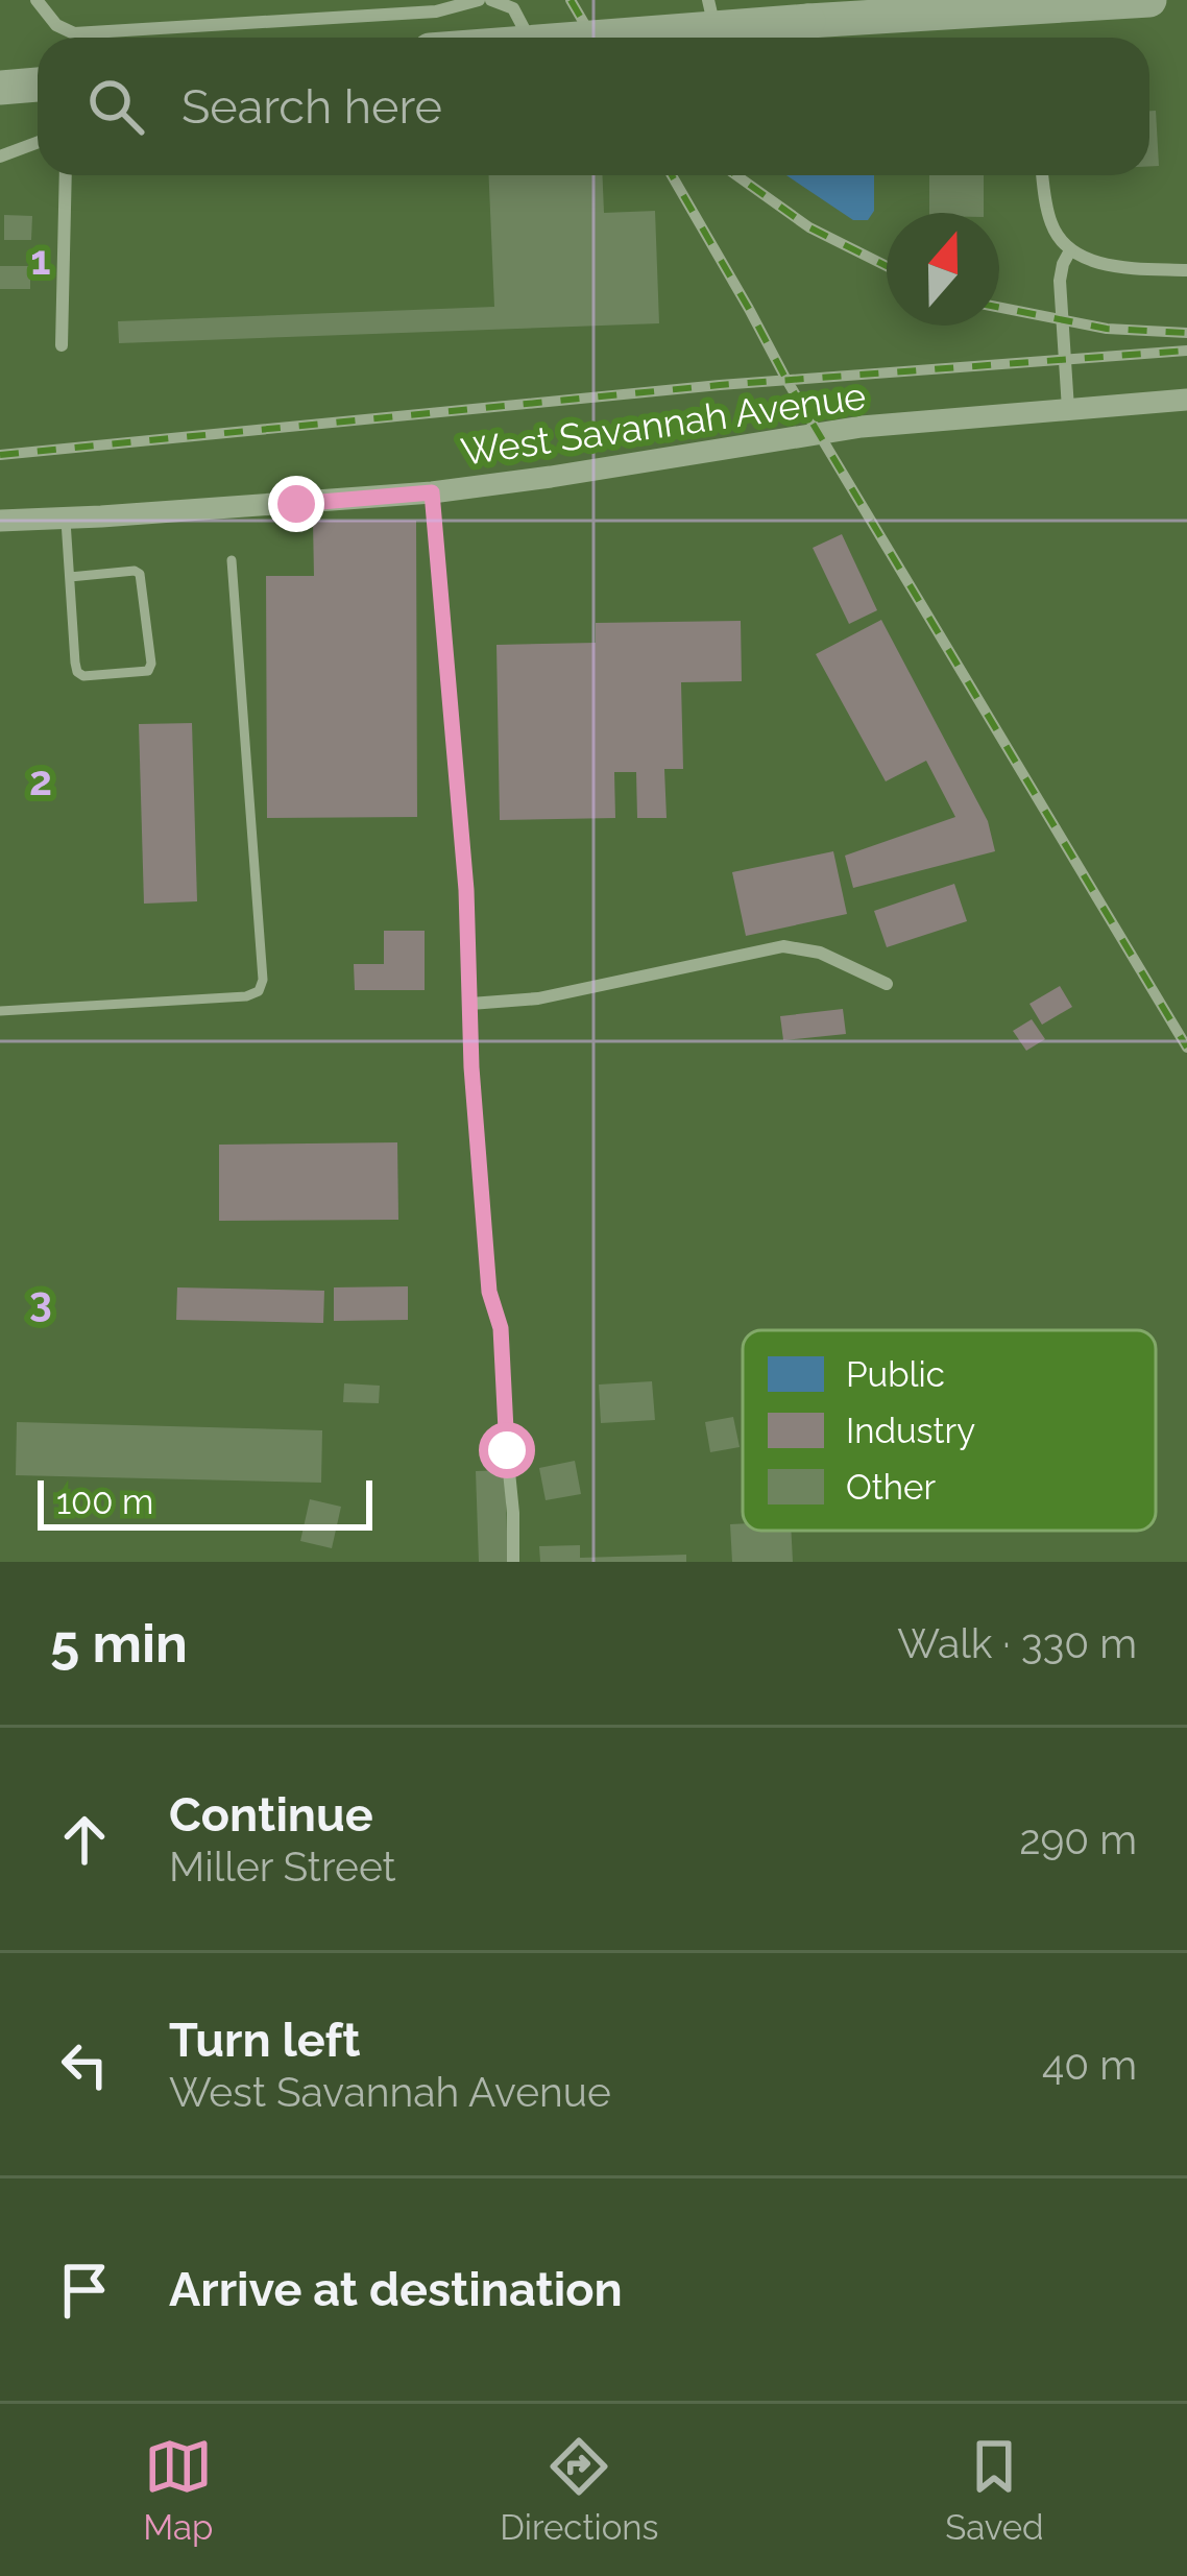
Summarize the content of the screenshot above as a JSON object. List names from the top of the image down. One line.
{"streets":{"street":["West Savannah Avenue"]},"legend":["Public","Industry","Other"],"scale_bar":"100 m","north":"top","page":{"search":"Search here","scale":"100 m","heading":["5 min","Walk · 330 m"],"list":[["Continue","Miller Street","290 m"],["Turn left","West Savannah Avenue","40 m"],"Arrive at destination"],"nav":["Map","Directions","Saved"]},"grid":{"rows":["1","2","3"]}}
